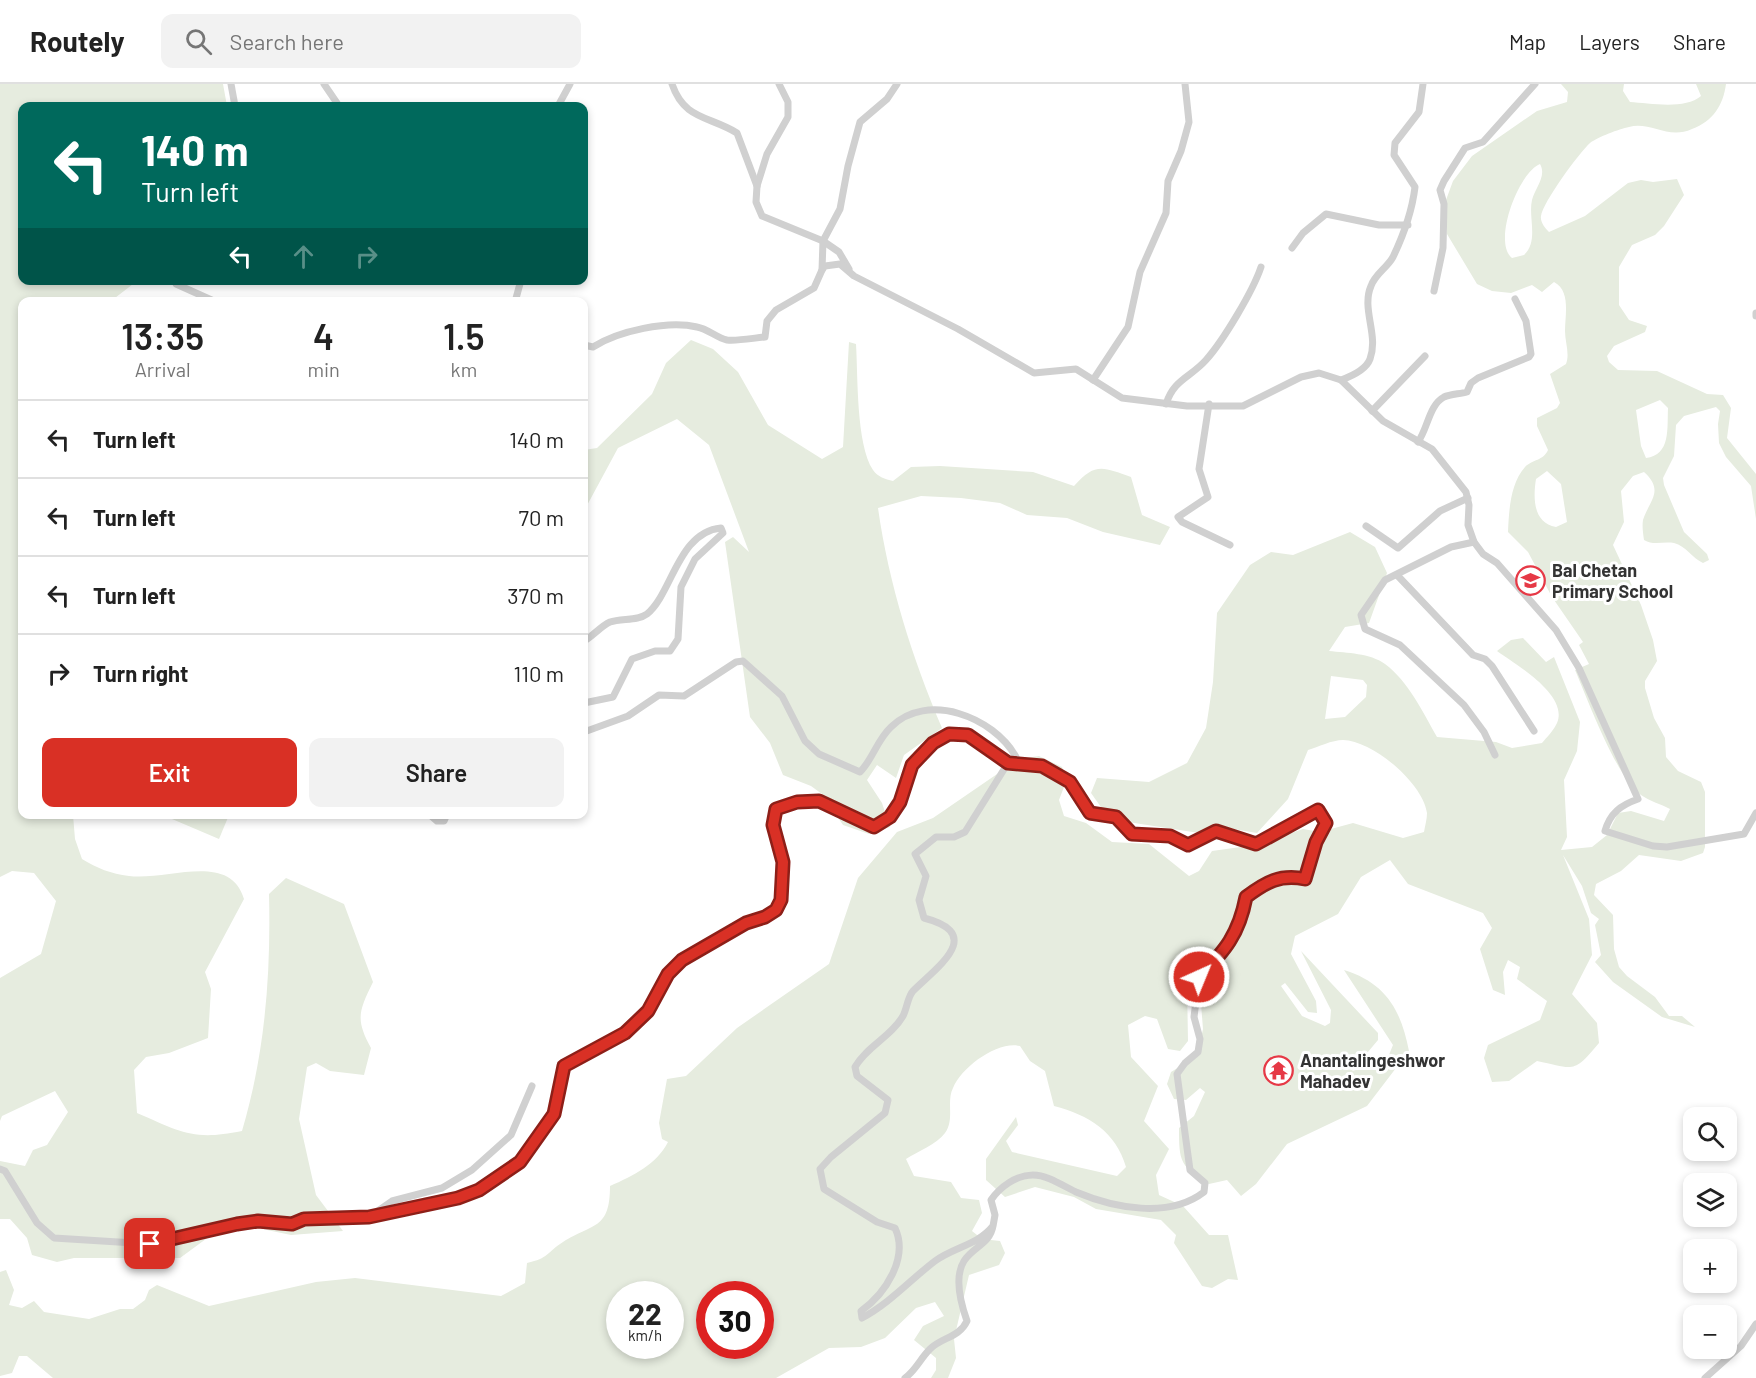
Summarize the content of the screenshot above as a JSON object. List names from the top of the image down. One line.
{"places":{"school or university":["Bal Chetan Primary School"],"temple":["Anantalingeshwor Mahadev"]},"page":{"header":"Routely","search":"Search here","nav":["Map","Layers","Share"],"turn":["140 m","Turn left"],"eta":["13:35","Arrival","4","min","1.5","km"],"list":[{"name":"Turn left","value":"140 m"},{"name":"Turn left","value":"70 m"},{"name":"Turn left","value":"370 m"},{"name":"Turn right","value":"110 m"}],"buttons":["Exit","Share"],"map_buttons":["+","−"],"speed":"22 km/h","limit":"30"}}
